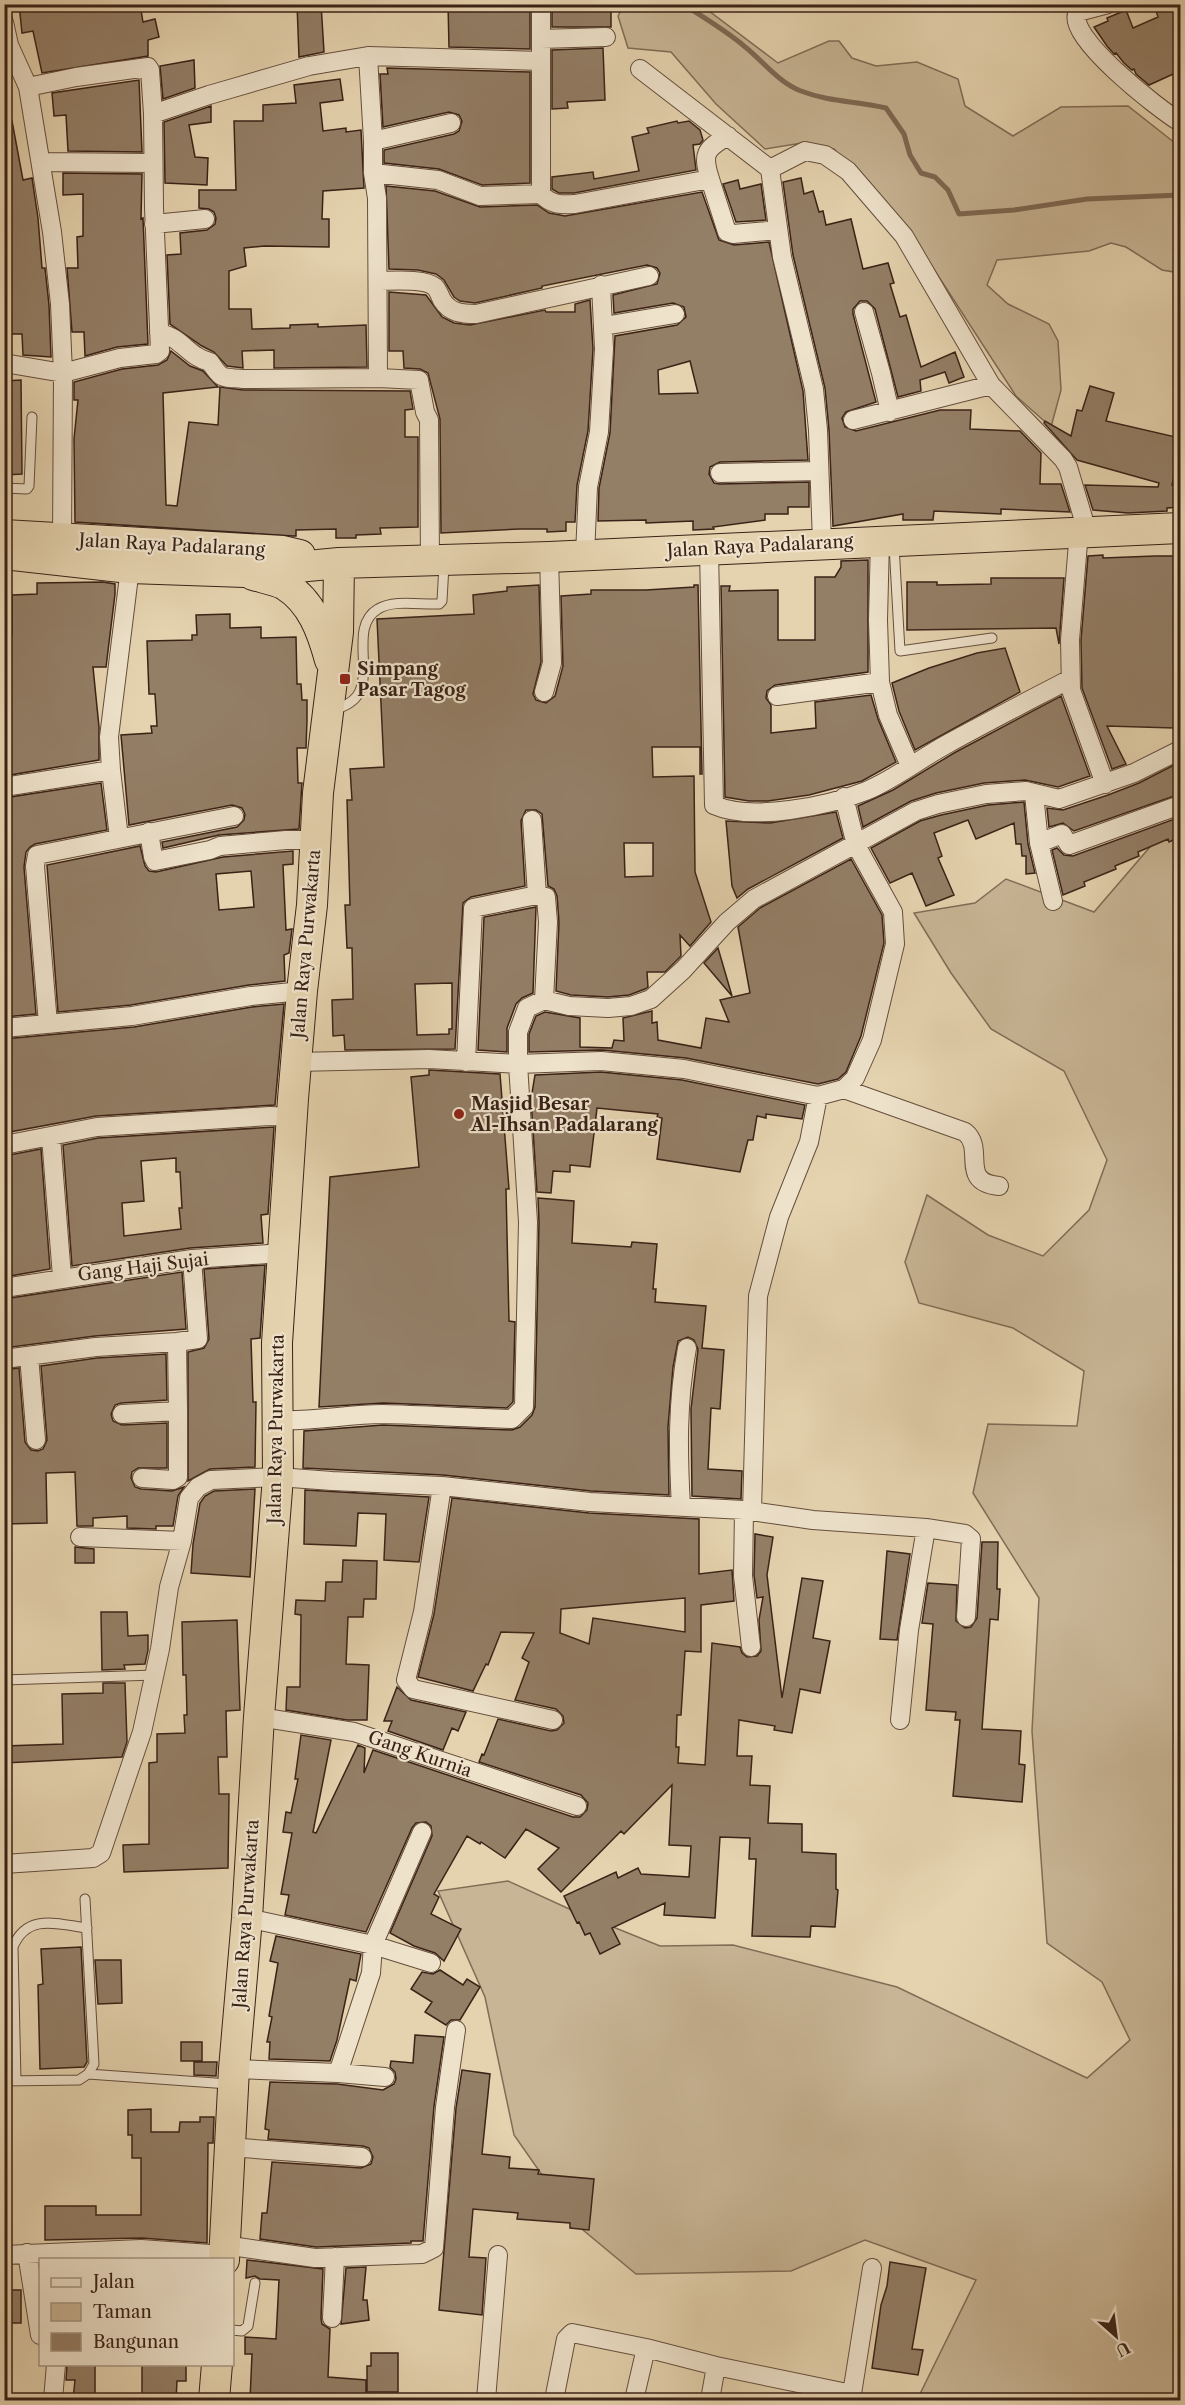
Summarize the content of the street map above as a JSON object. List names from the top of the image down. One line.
{"streets":{"highway":["Jalan Raya Padalarang","Jalan Raya Purwakarta"],"street":["Gang Haji Sujai","Gang Kurnia"]},"crossings":[["Jalan Raya Padalarang","Jalan Raya Purwakarta"],["Jalan Raya Purwakarta","Gang Haji Sujai"],["Jalan Raya Purwakarta","Gang Kurnia"]],"places":{"transit":["Simpang Pasar Tagog"],"other":["Masjid Besar Al-Ihsan Padalarang"]},"legend":["Jalan","Taman","Bangunan"],"north":"bottom right"}
